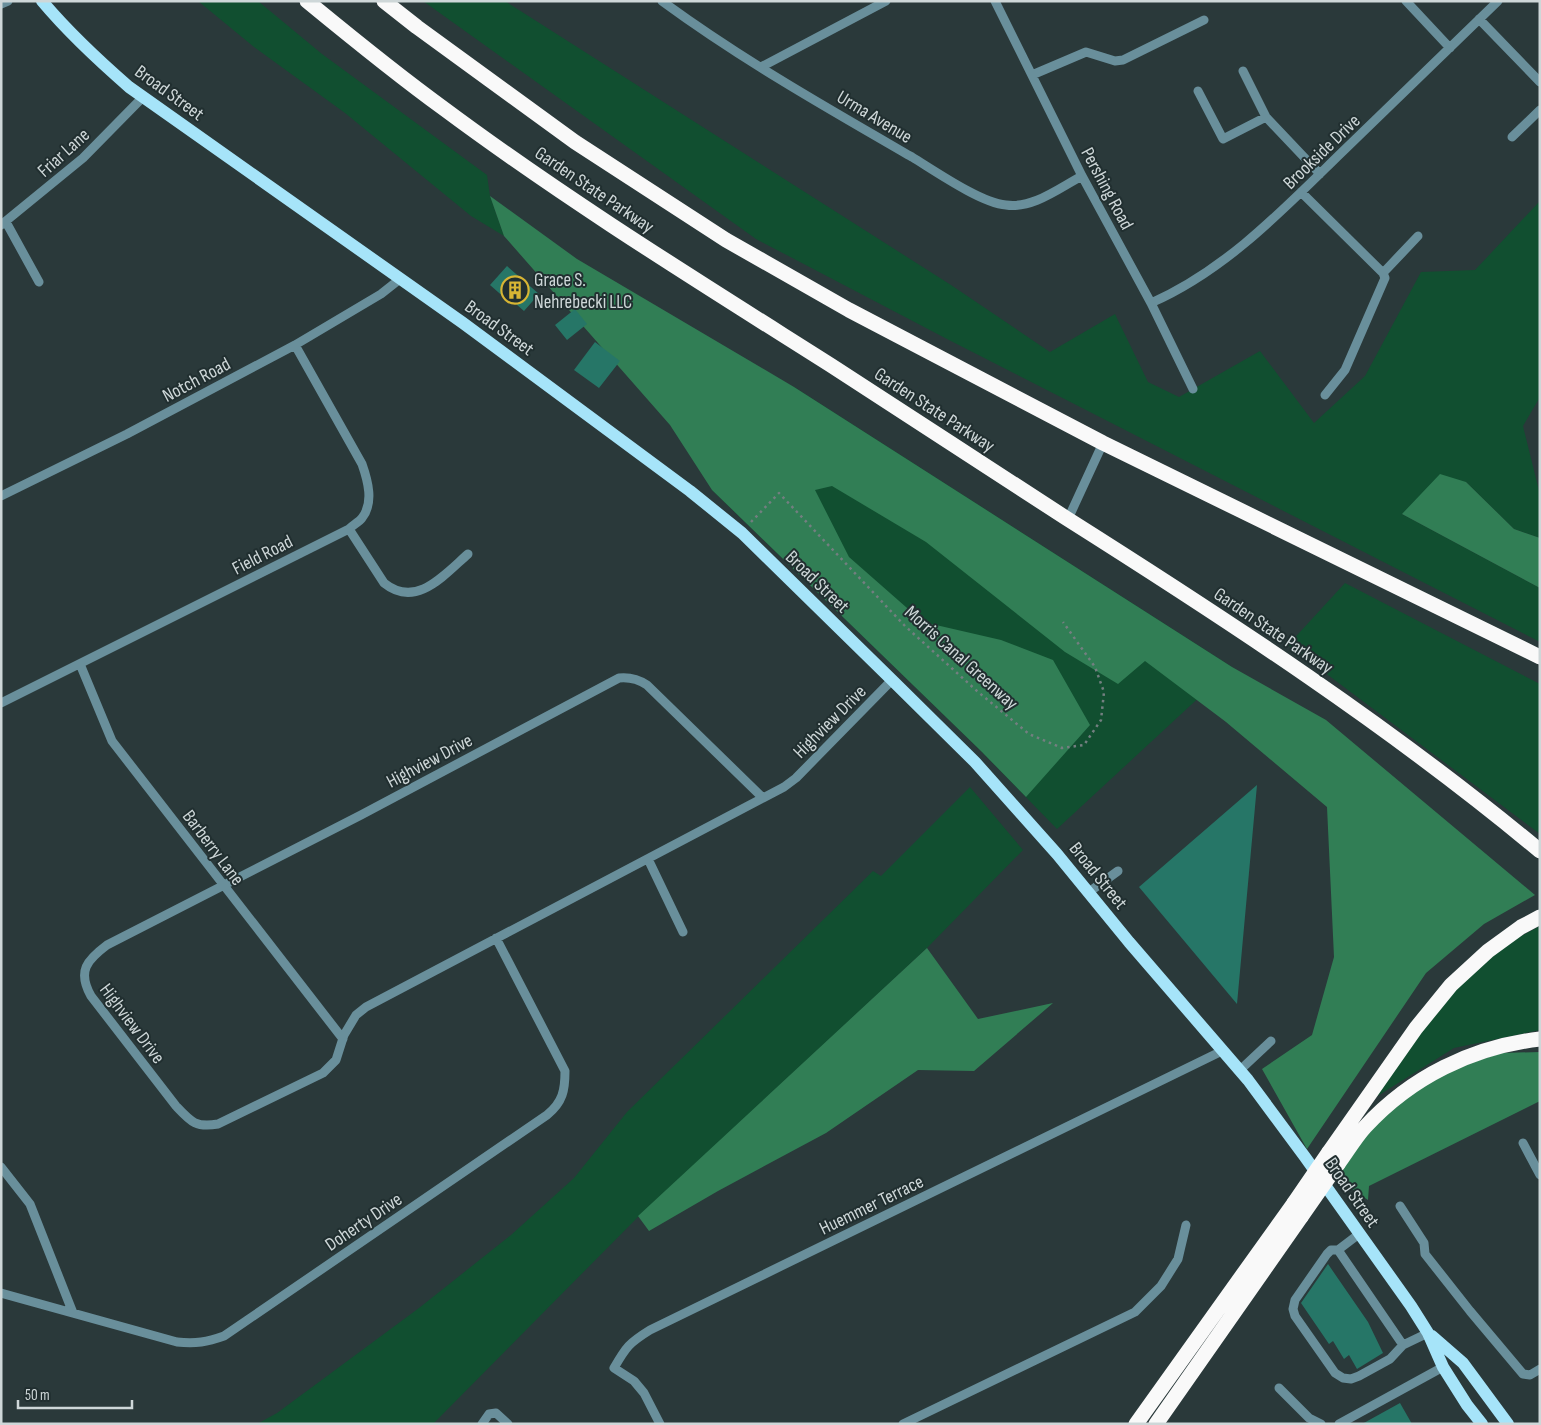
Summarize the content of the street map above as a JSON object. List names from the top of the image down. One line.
{"streets":{"highway":["Garden State Parkway"],"main road":["Broad Street"],"street":["Urma Avenue","Brookside Drive","Friar Lane","Pershing Road","Notch Road","Field Road","Highview Drive","Barberry Lane","Huemmer Terrace","Doherty Drive"],"path":["Morris Canal Greenway"]},"crossings":[["Broad Street","Friar Lane"],["Broad Street","Notch Road"],["Broad Street","Morris Canal Greenway"],["Broad Street","Highview Drive"],["Broad Street","Huemmer Terrace"],["Urma Avenue","Pershing Road"],["Brookside Drive","Pershing Road"],["Notch Road","Field Road"],["Field Road","Barberry Lane"],["Highview Drive","Barberry Lane"],["Highview Drive","Doherty Drive"]],"places":{"building":["Grace S. Nehrebecki LLC"]},"scale_bar":"50 m"}
